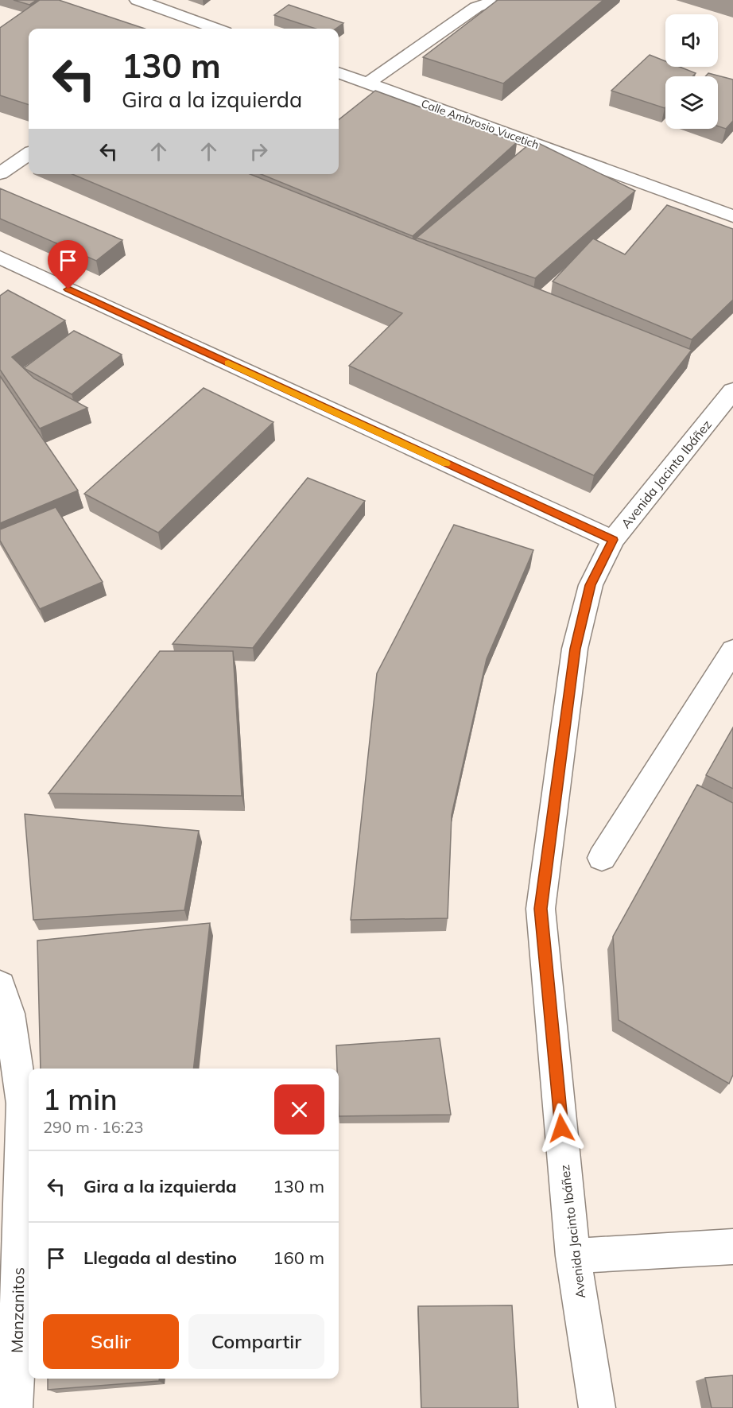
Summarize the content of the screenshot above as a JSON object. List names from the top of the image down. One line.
{"streets":{"street":["Calle Ambrosio Vucetich","Avenida Jacinto Ibáñez","Manzanitos"]},"page":{"turn":["130 m","Gira a la izquierda"],"heading":["1 min","290 m · 16:23"],"list":[{"name":"Gira a la izquierda","value":"130 m"},{"name":"Llegada al destino","value":"160 m"}],"buttons":["Salir","Compartir"]}}
